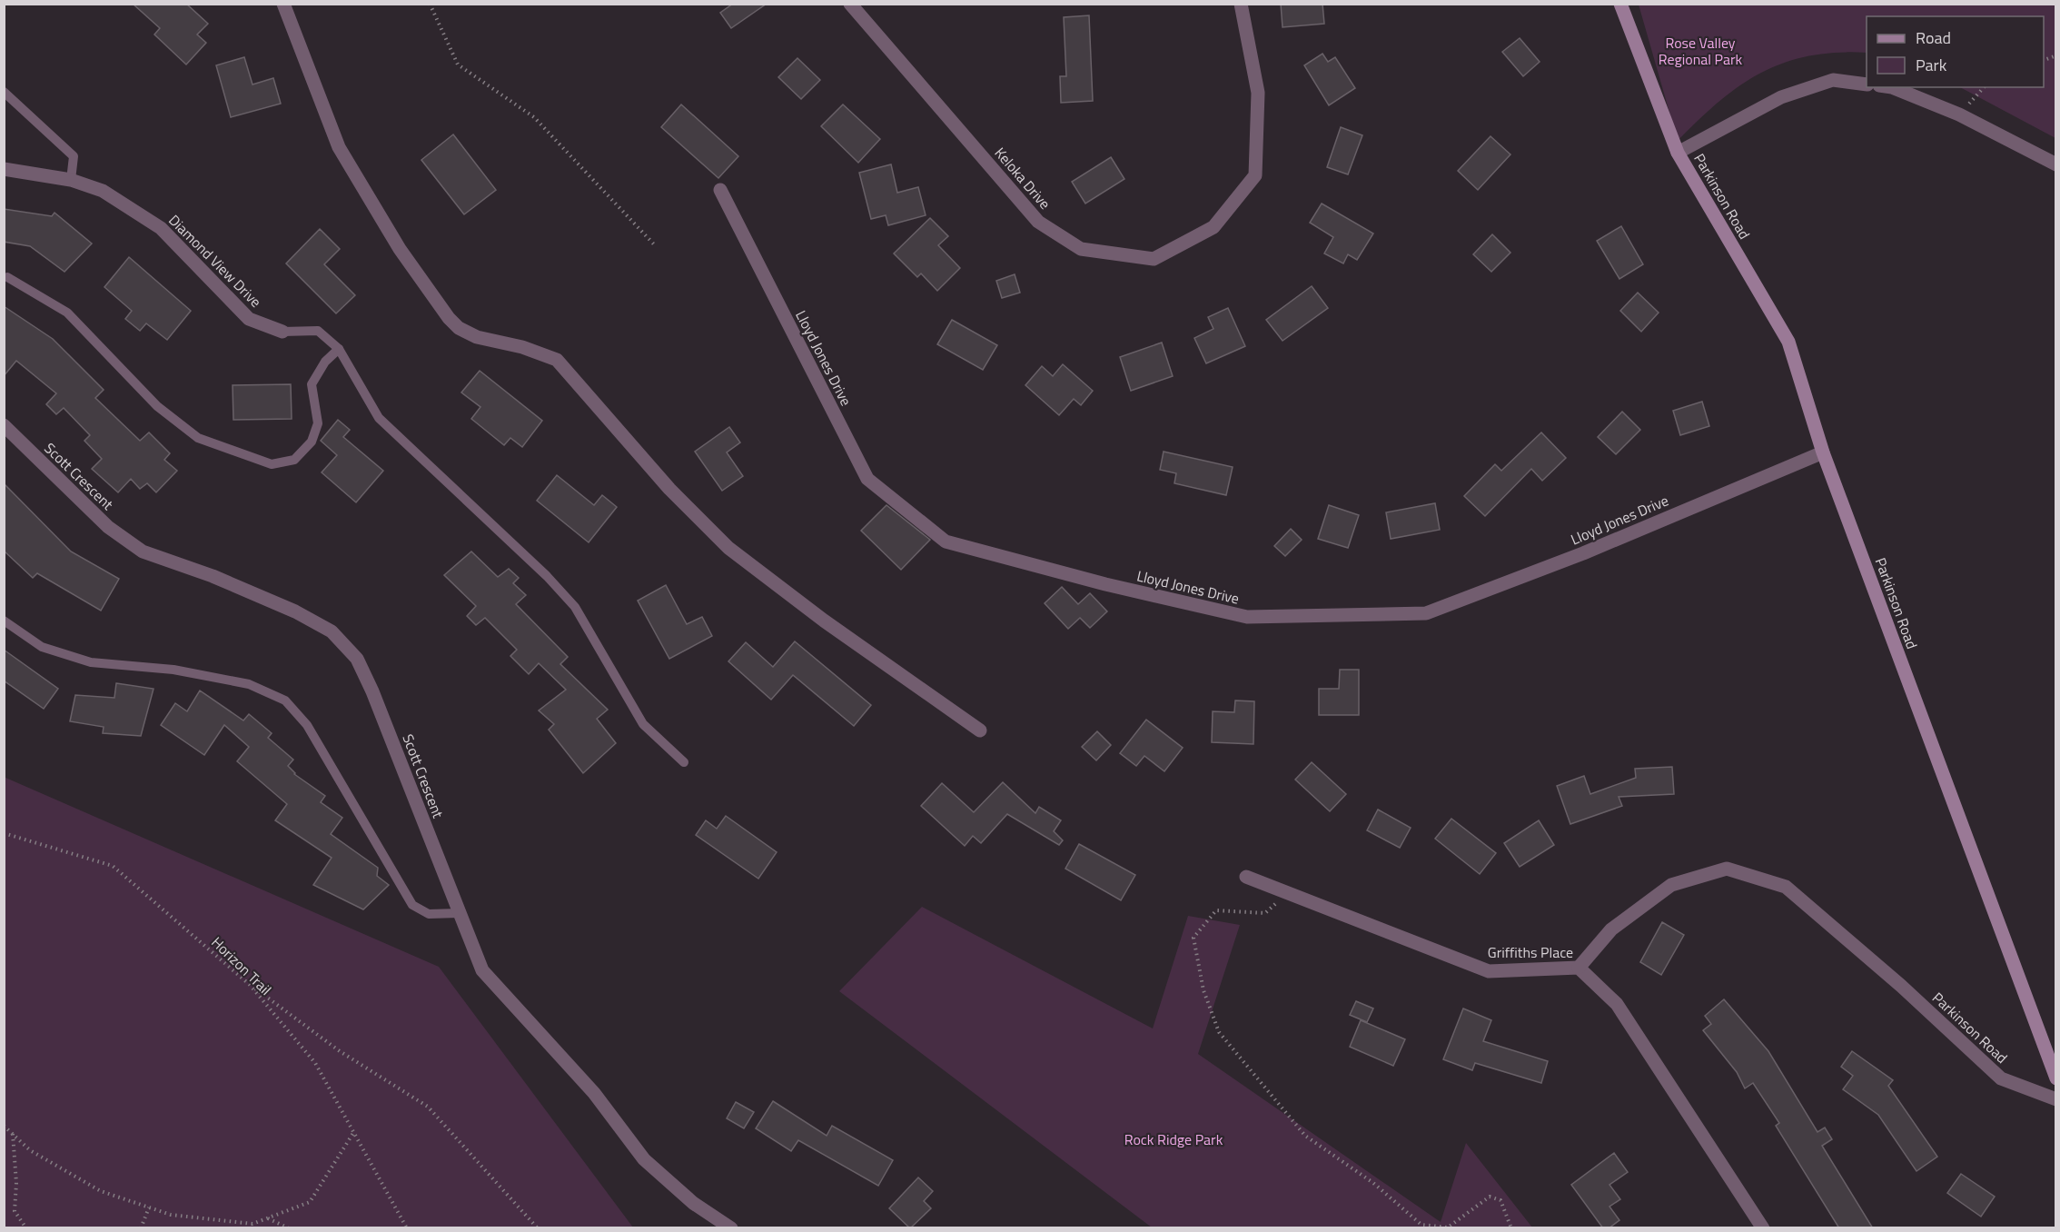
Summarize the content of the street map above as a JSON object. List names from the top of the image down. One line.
{"streets":{"street":["Keloka Drive","Parkinson Road","Diamond View Drive","Lloyd Jones Drive","Scott Crescent","Griffiths Place"],"path":["Horizon Trail"]},"crossings":[["Parkinson Road","Lloyd Jones Drive"],["Parkinson Road","Griffiths Place"]],"parks":["Rose Valley Regional Park","Rock Ridge Park"],"legend":["Road","Park"]}
